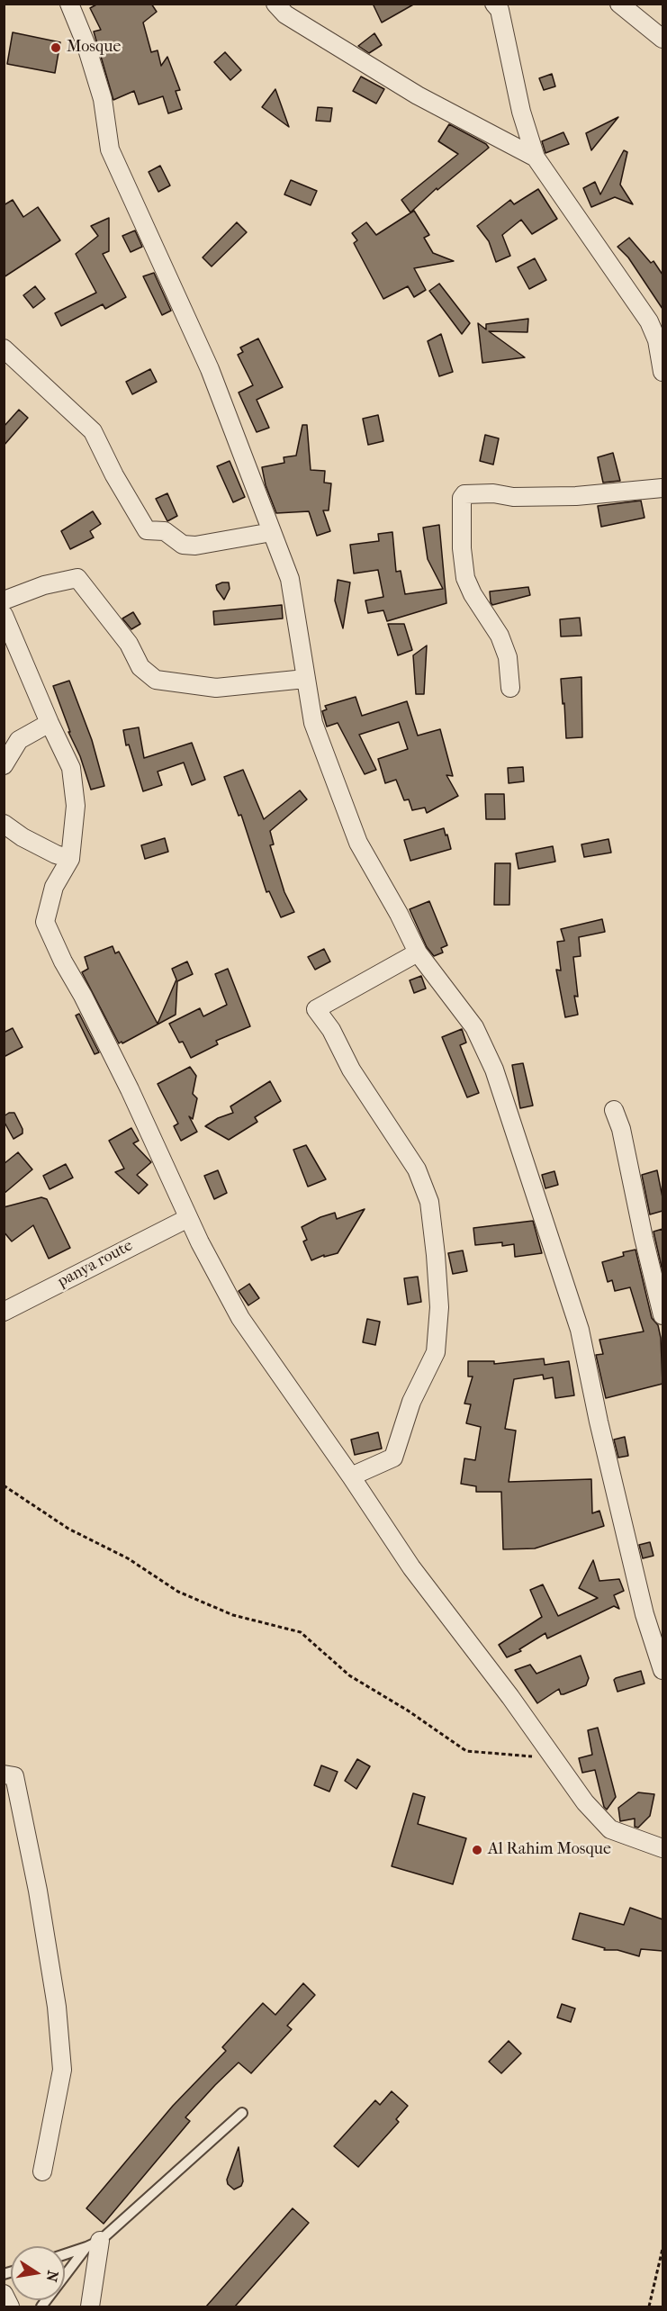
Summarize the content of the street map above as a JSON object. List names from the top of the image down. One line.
{"streets":{"street":["panya route"]},"places":["Mosque","Al Rahim Mosque"],"north":"right"}
